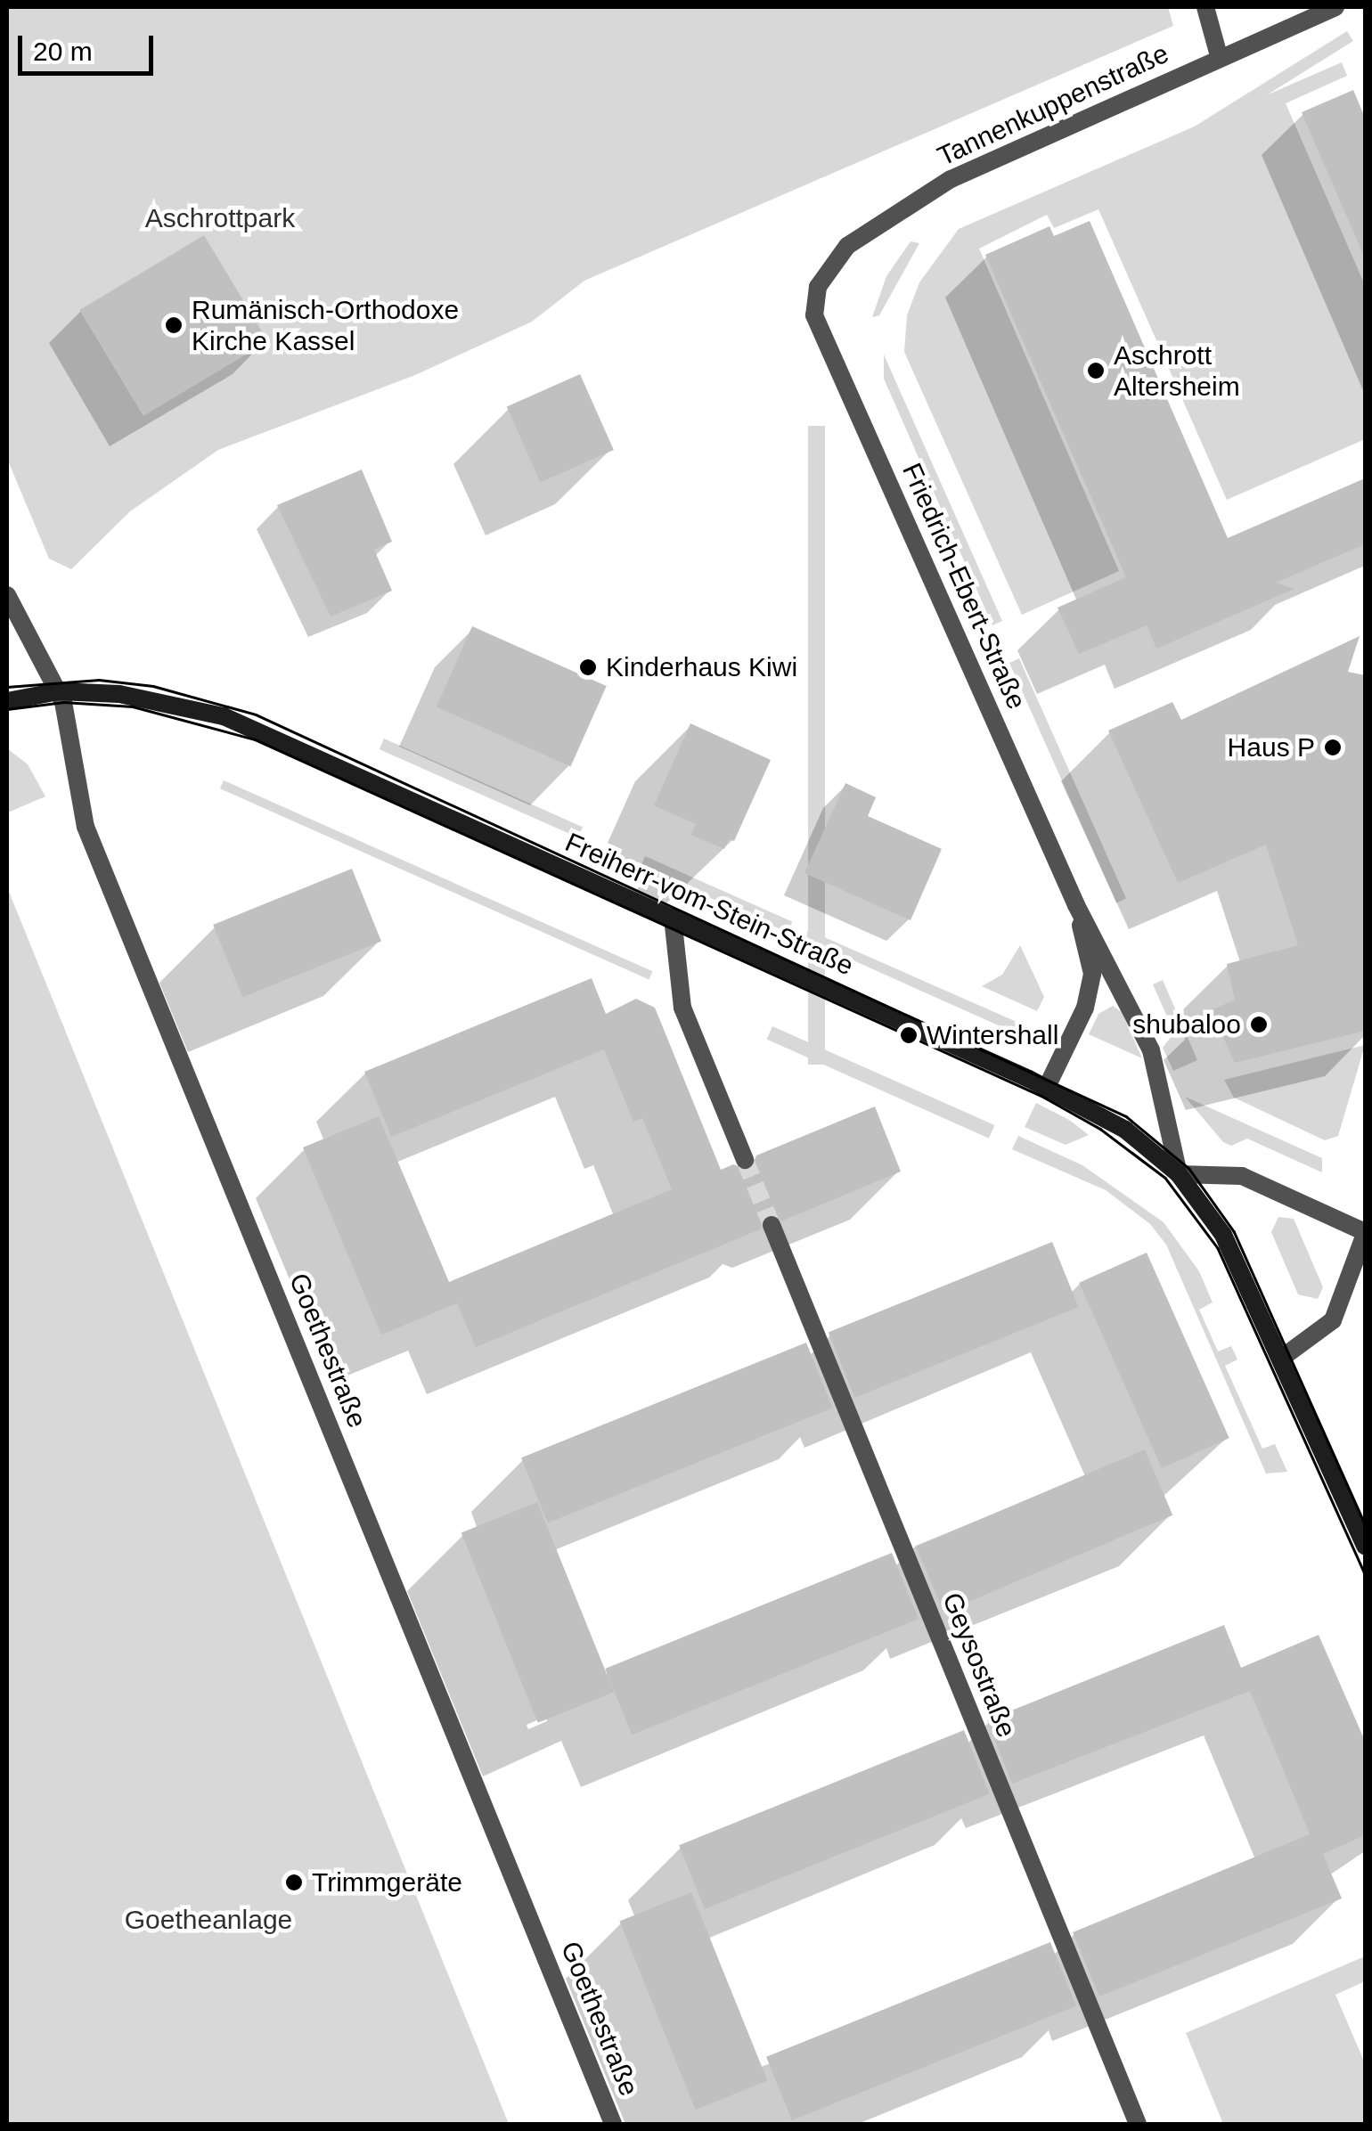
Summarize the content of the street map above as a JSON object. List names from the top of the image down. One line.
{"streets":{"street":["Tannenkuppenstraße","Friedrich-Ebert-Straße","Freiherr-vom-Stein-Straße","Goethestraße","Geysostraße"]},"crossings":[["Tannenkuppenstraße","Friedrich-Ebert-Straße"],["Friedrich-Ebert-Straße","Freiherr-vom-Stein-Straße"],["Freiherr-vom-Stein-Straße","Goethestraße"]],"parks":["Aschrottpark","Goetheanlage"],"places":["Rumänisch-Orthodoxe Kirche Kassel","Aschrott Altersheim","Kinderhaus Kiwi","Haus P","shubaloo","Wintershall","Trimmgeräte"],"scale_bar":"20 m"}
